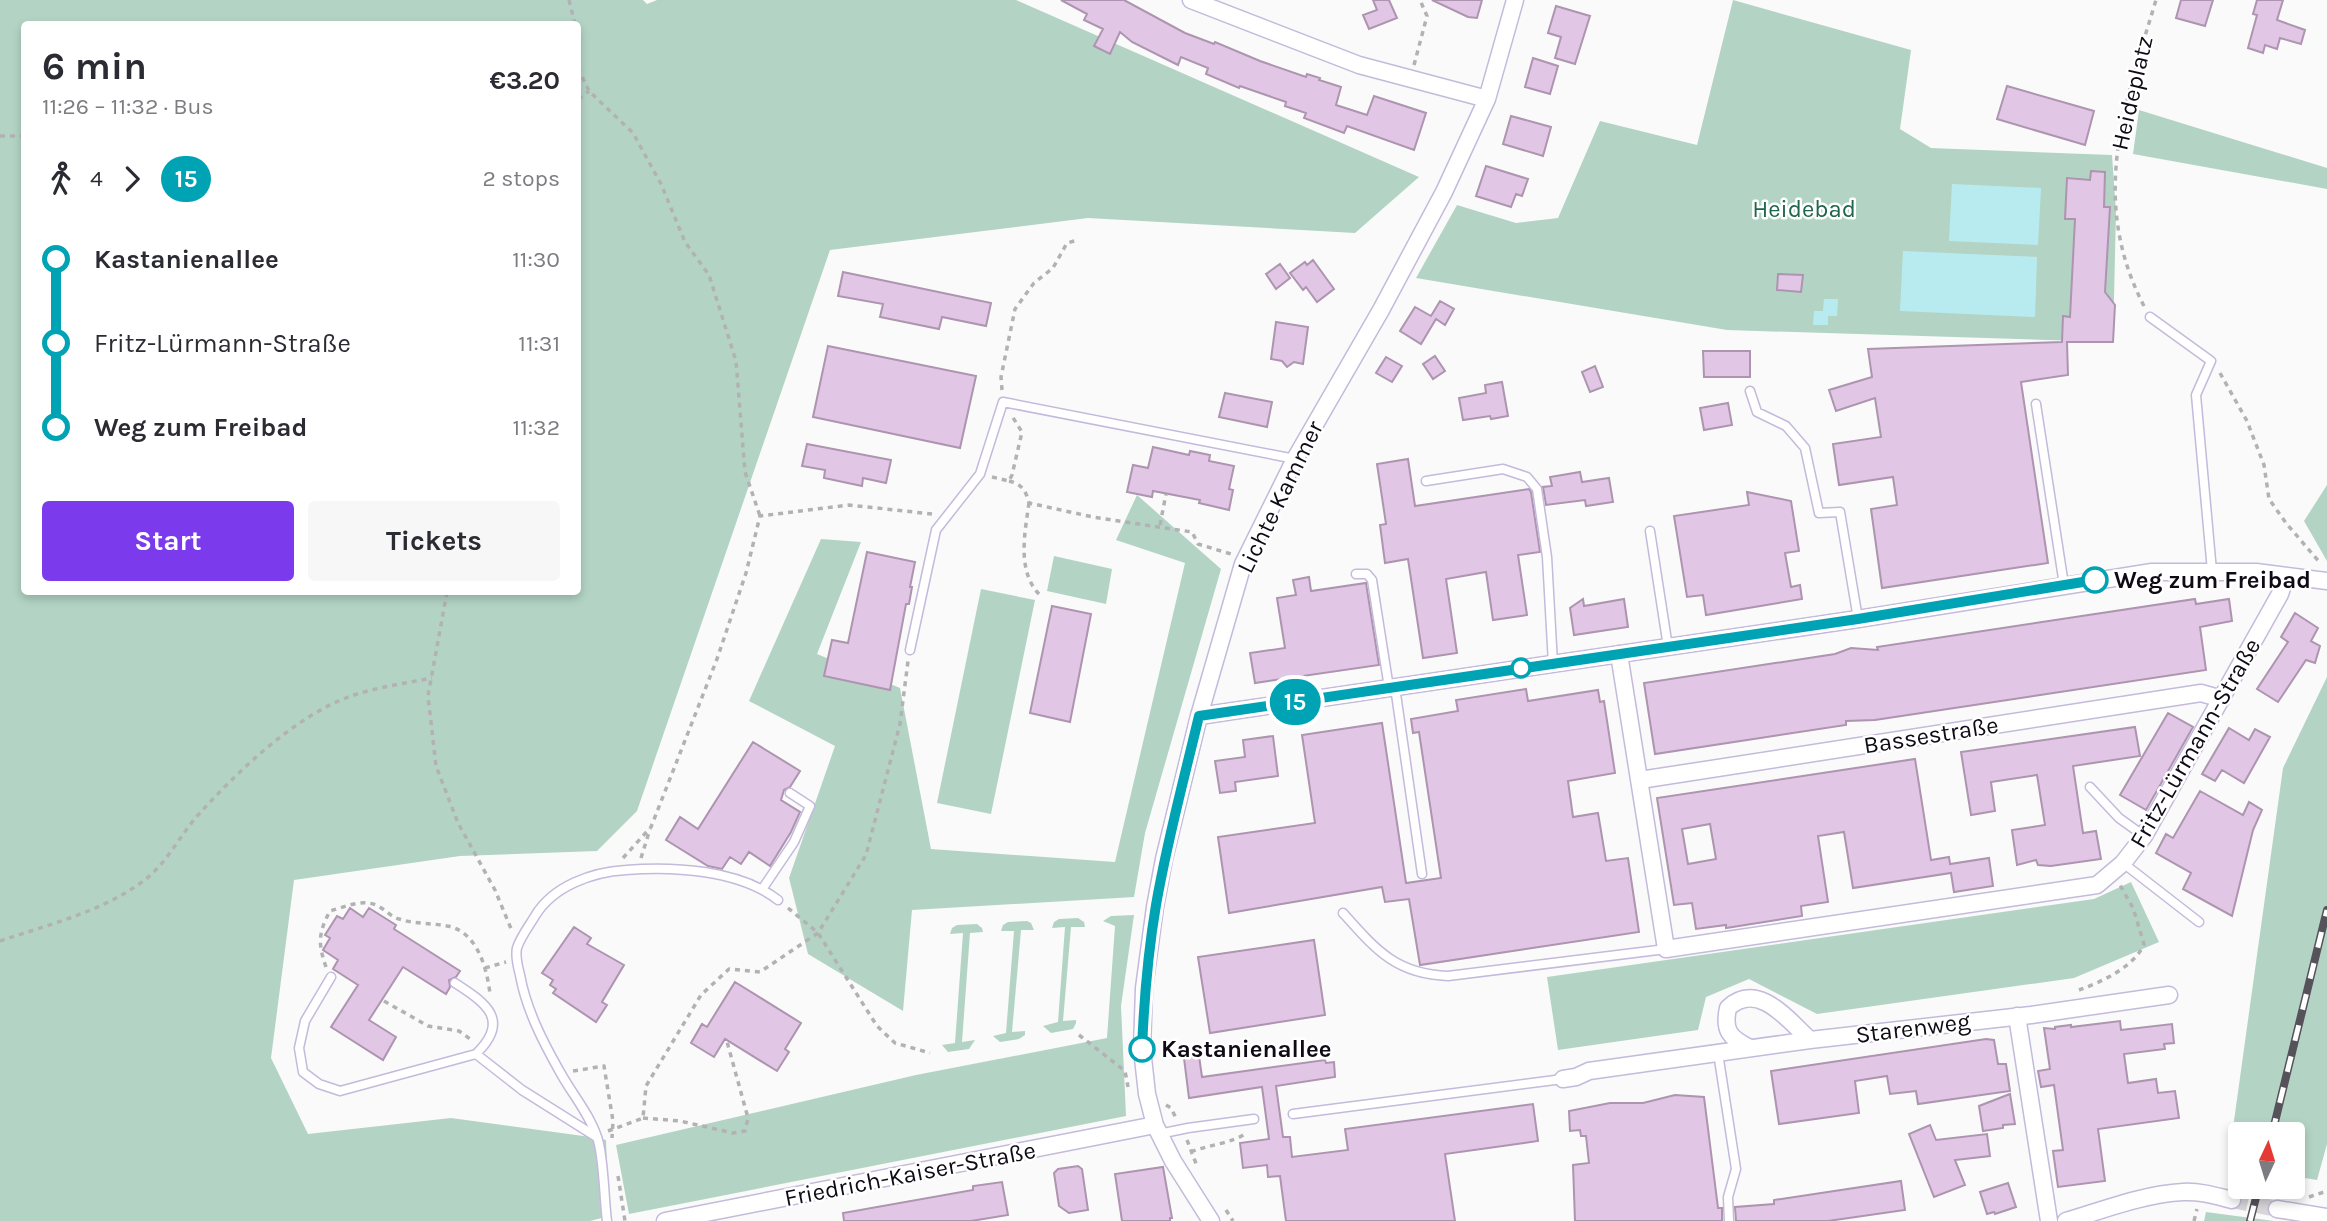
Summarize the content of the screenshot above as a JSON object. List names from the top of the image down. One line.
{"streets":{"street":["Lichte Kammer","Bassestraße","Fritz-Lürmann-Straße","Starenweg","Friedrich-Kaiser-Straße"],"path":["Heideplatz"]},"crossings":[["Lichte Kammer","Friedrich-Kaiser-Straße"],["Bassestraße","Fritz-Lürmann-Straße"]],"parks":["Heidebad"],"places":["Weg zum Freibad","Kastanienallee"],"lines":["bus line 15"],"north":"top","page":{"on_map":"15","heading":["6 min","11:26 – 11:32 · Bus","€3.20"],"legs":["4","15","2 stops"],"list":[{"name":"Kastanienallee","value":"11:30"},{"name":"Fritz-Lürmann-Straße","value":"11:31"},{"name":"Weg zum Freibad","value":"11:32"}],"buttons":["Start","Tickets"]}}
